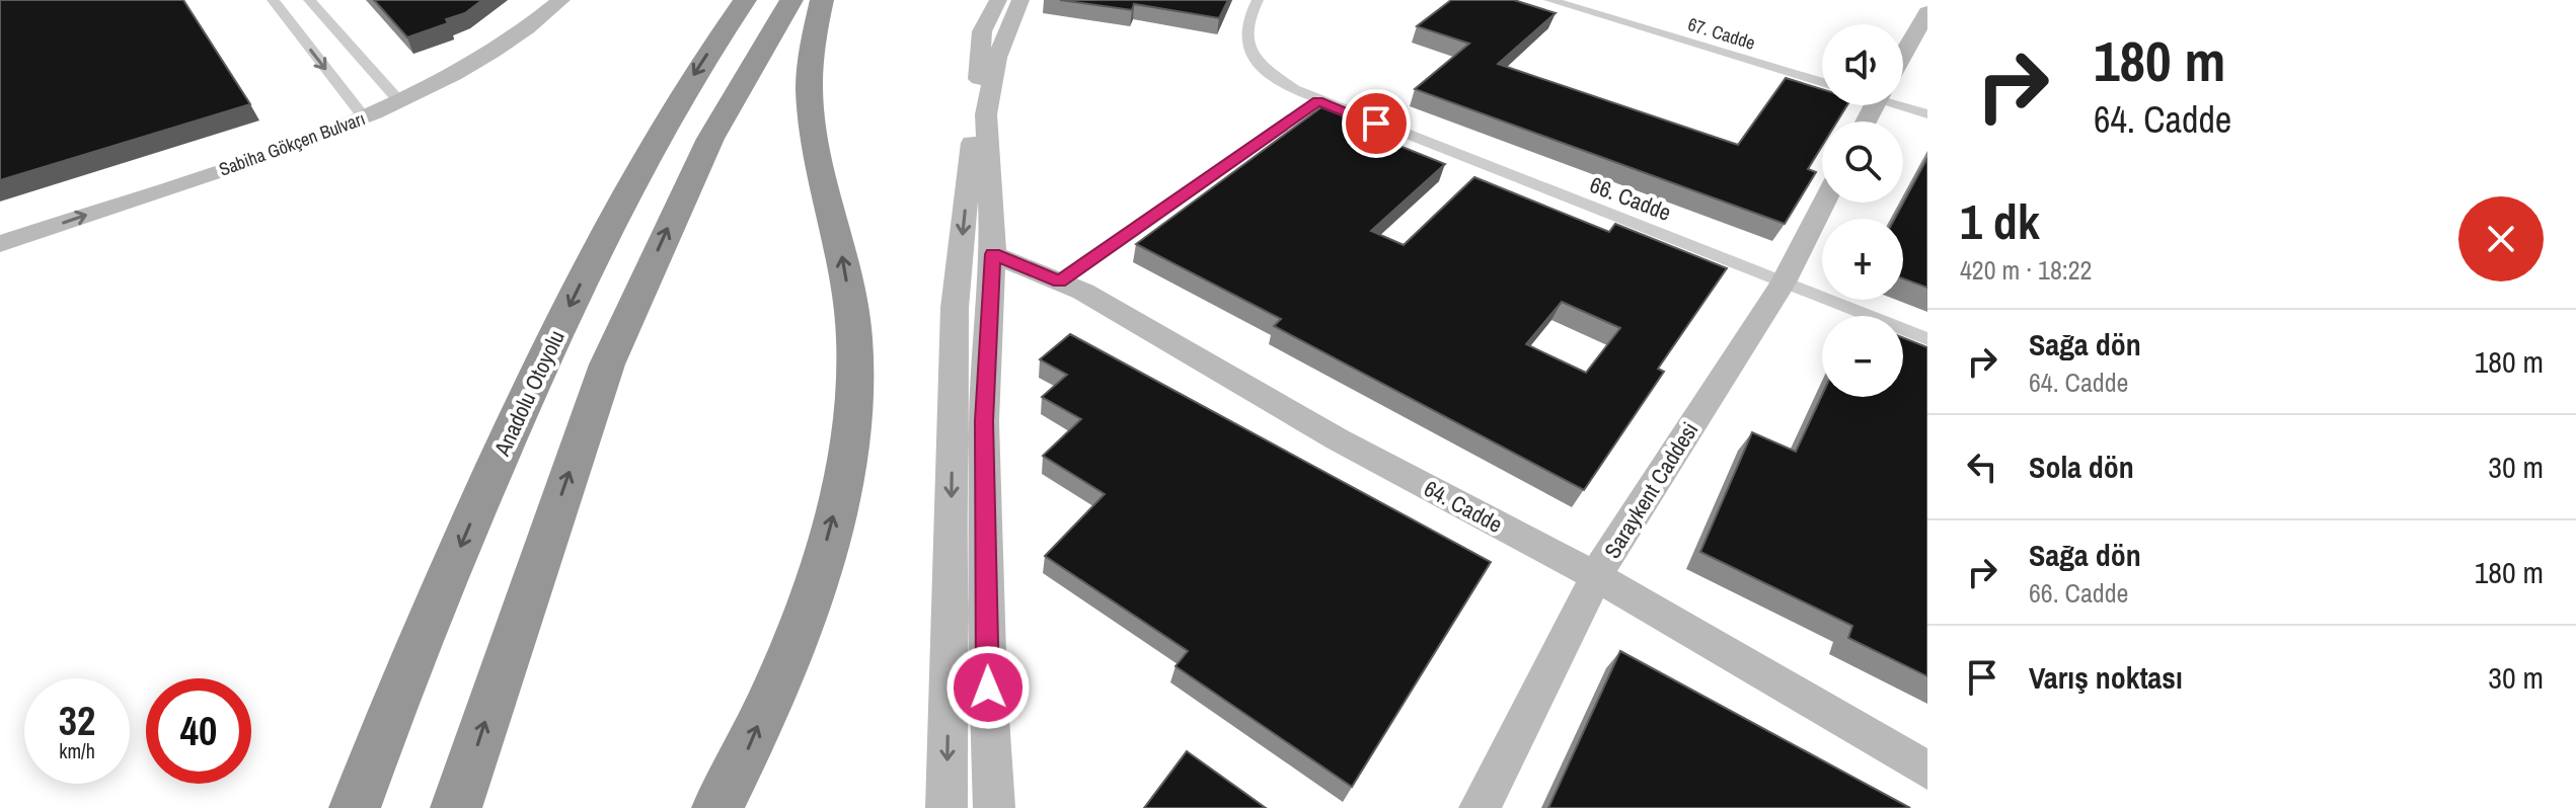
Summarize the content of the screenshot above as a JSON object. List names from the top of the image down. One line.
{"streets":{"highway":["Anadolu Otoyolu"],"street":["67. Cadde","Sabiha Gökçen Bulvarı","66. Cadde","Saraykent Caddesi","64. Cadde"]},"crossings":[["66. Cadde","Saraykent Caddesi"],["Saraykent Caddesi","64. Cadde"]],"page":{"turn":["180 m","64. Cadde"],"map_buttons":["+","−"],"heading":["1 dk","420 m · 18:22"],"list":[{"name":"Sağa dön","note":"64. Cadde","value":"180 m"},{"name":"Sola dön","value":"30 m"},{"name":"Sağa dön","note":"66. Cadde","value":"180 m"},{"name":"Varış noktası","value":"30 m"}],"speed":"32 km/h","limit":"40"}}
